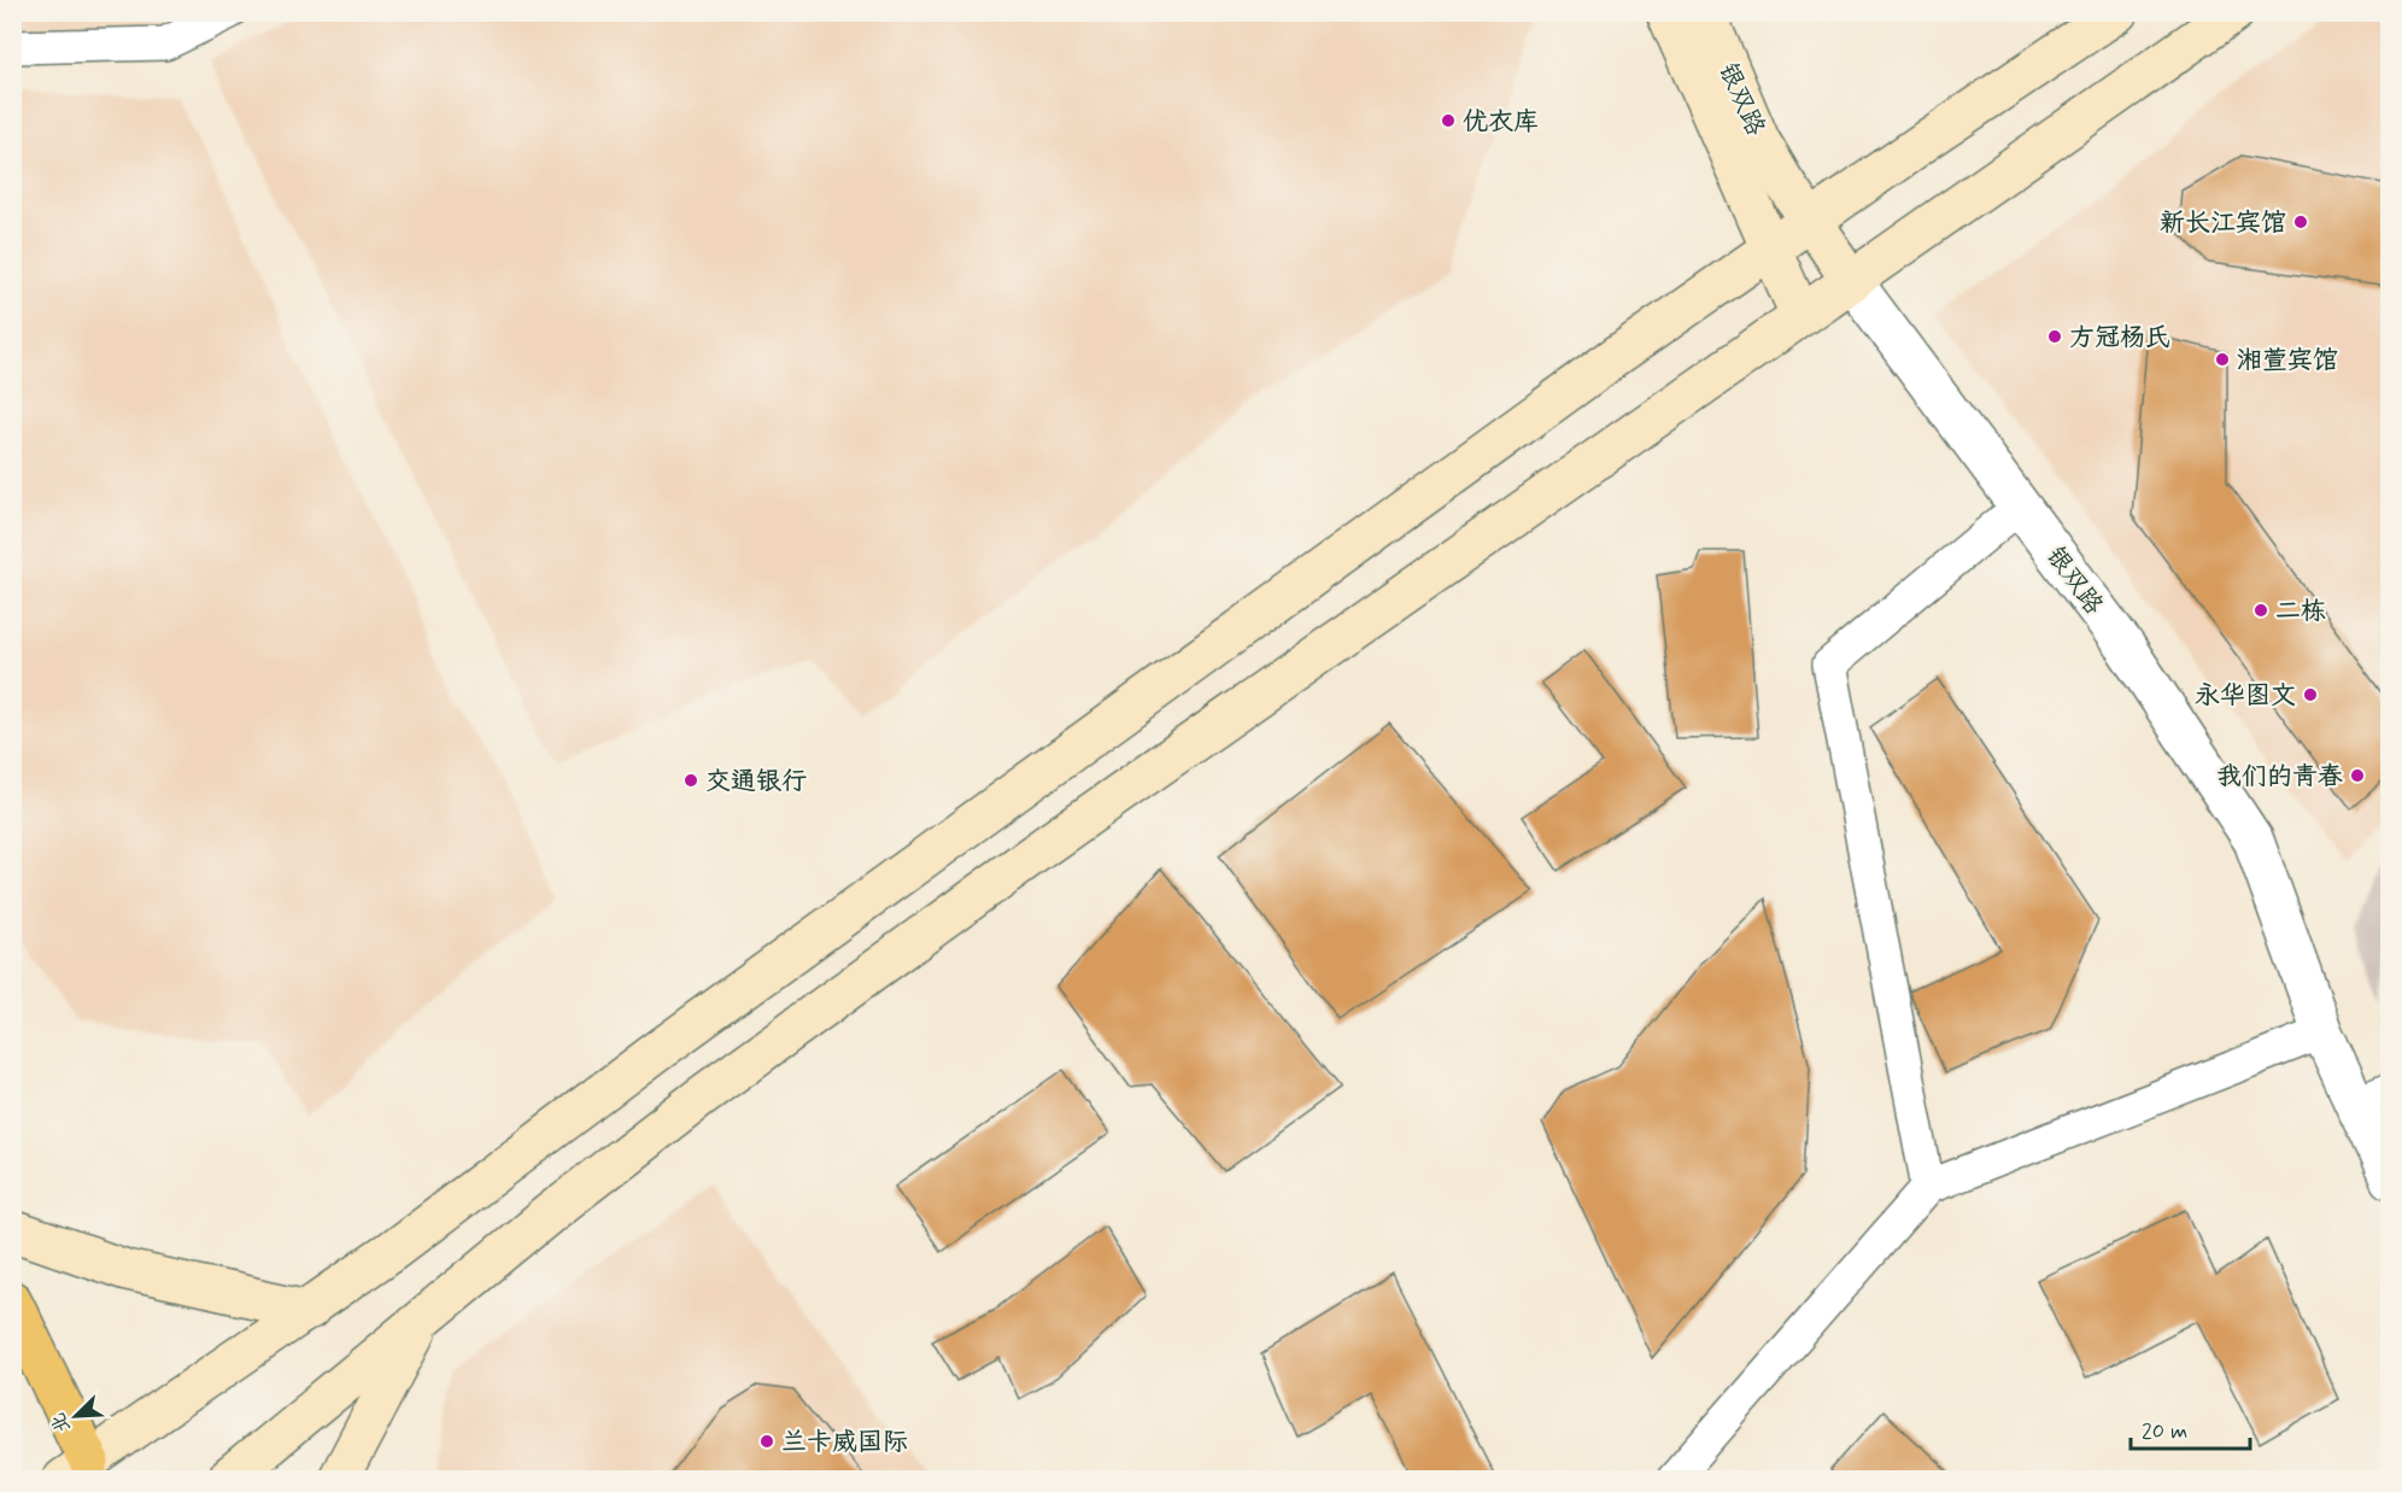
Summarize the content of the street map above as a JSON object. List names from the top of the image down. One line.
{"streets":{"main road":["银双路"]},"places":["优衣库","新长江宾馆","方冠杨氏","湘萱宾馆","二栋","永华图文","我们的青春","交通银行","兰卡威国际"],"scale_bar":"20 m","north":"bottom left"}
